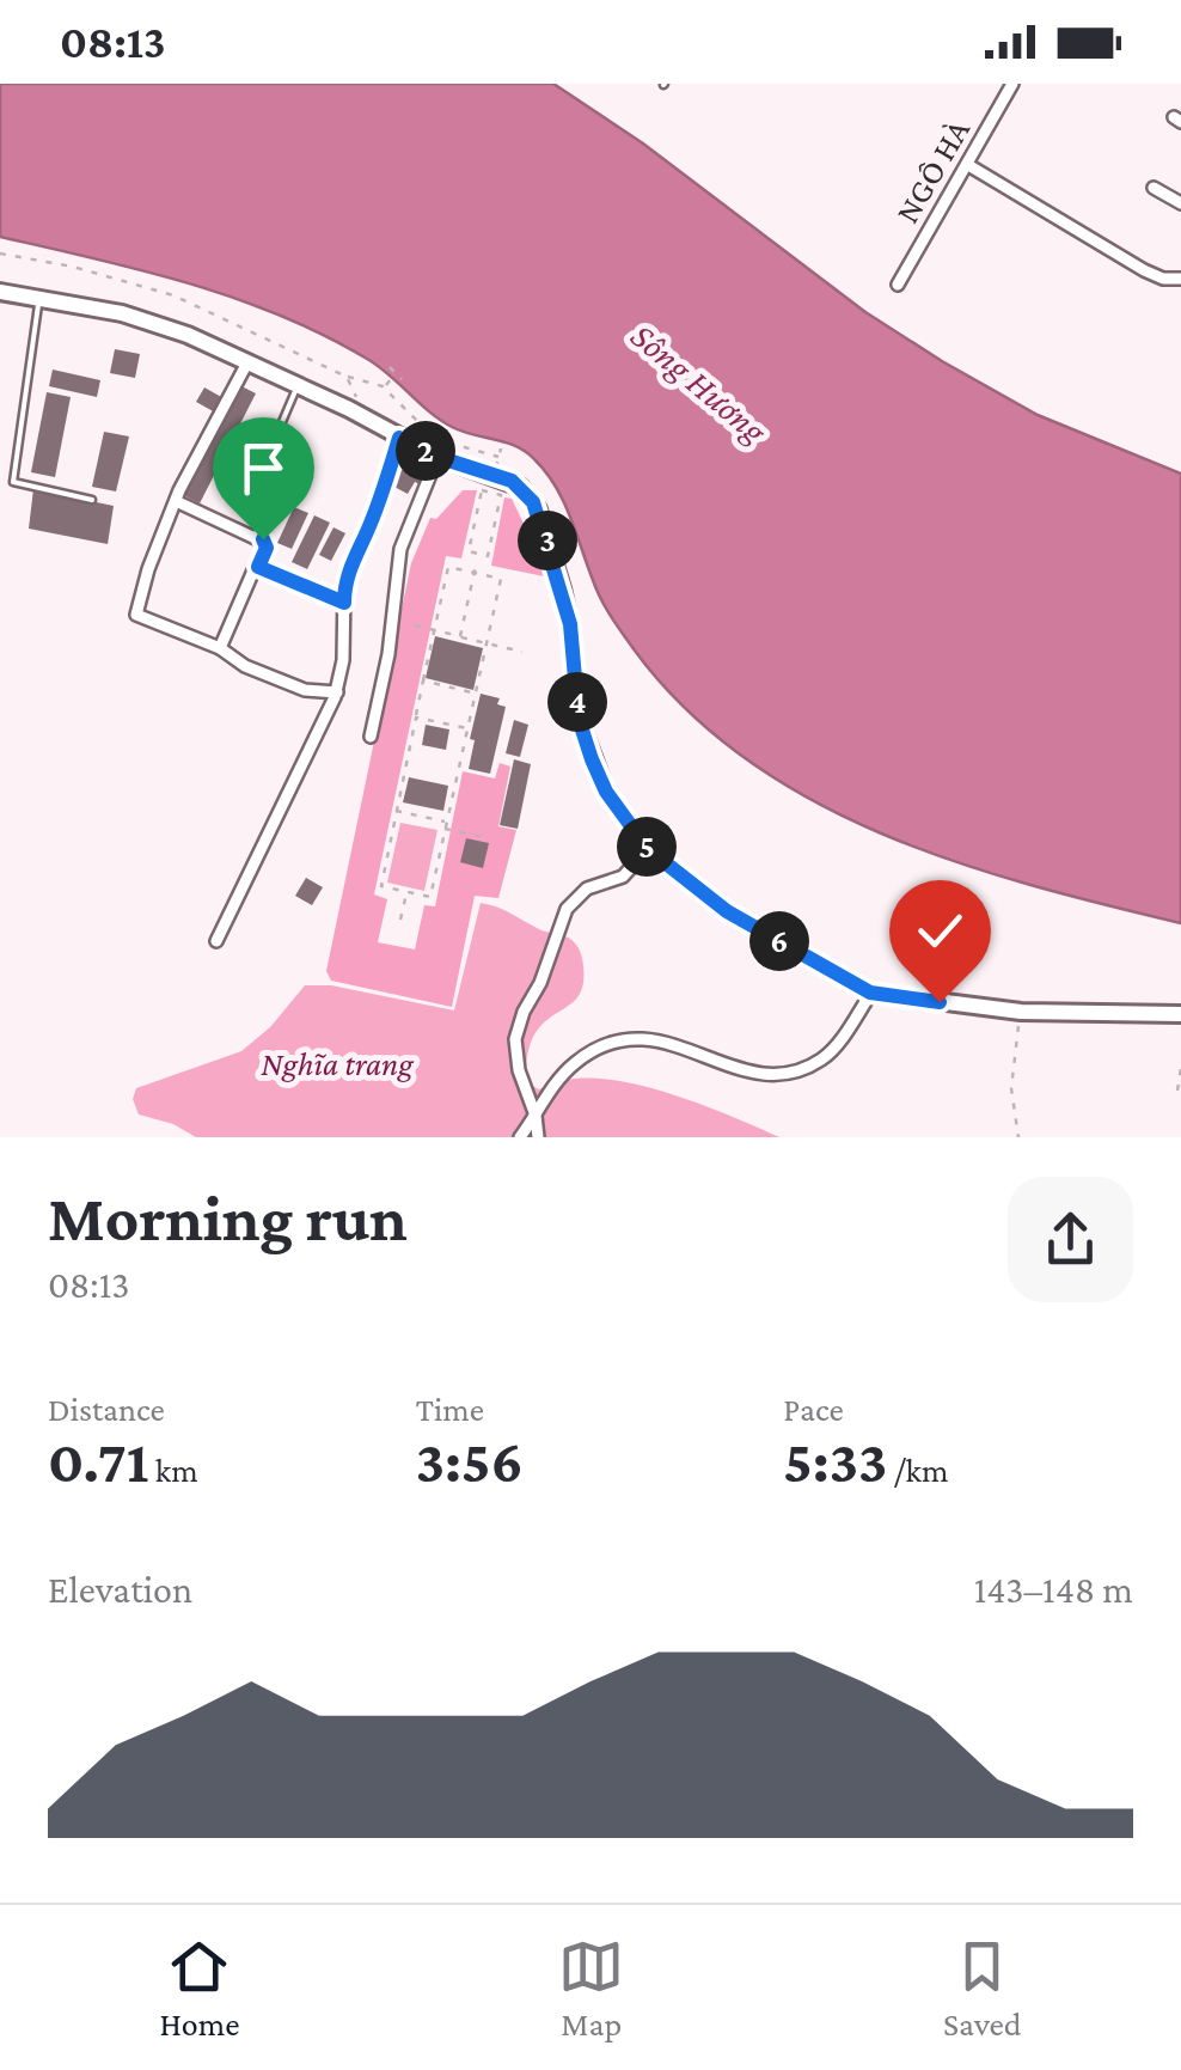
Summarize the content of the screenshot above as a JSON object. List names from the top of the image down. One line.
{"streets":{"street":["NGÔ HÀ"]},"water":["Sông Hương"],"parks":["Nghĩa trang"],"page":{"status":"08:13","pins":["2","3","4","5","6"],"heading":["Morning run","08:13"],"stats":[["Distance","0.71 km"],["Time","3:56"],["Pace","5:33 /km"]],"chart":["Elevation","143–148 m"],"tabs":["Home","Map","Saved"]}}
